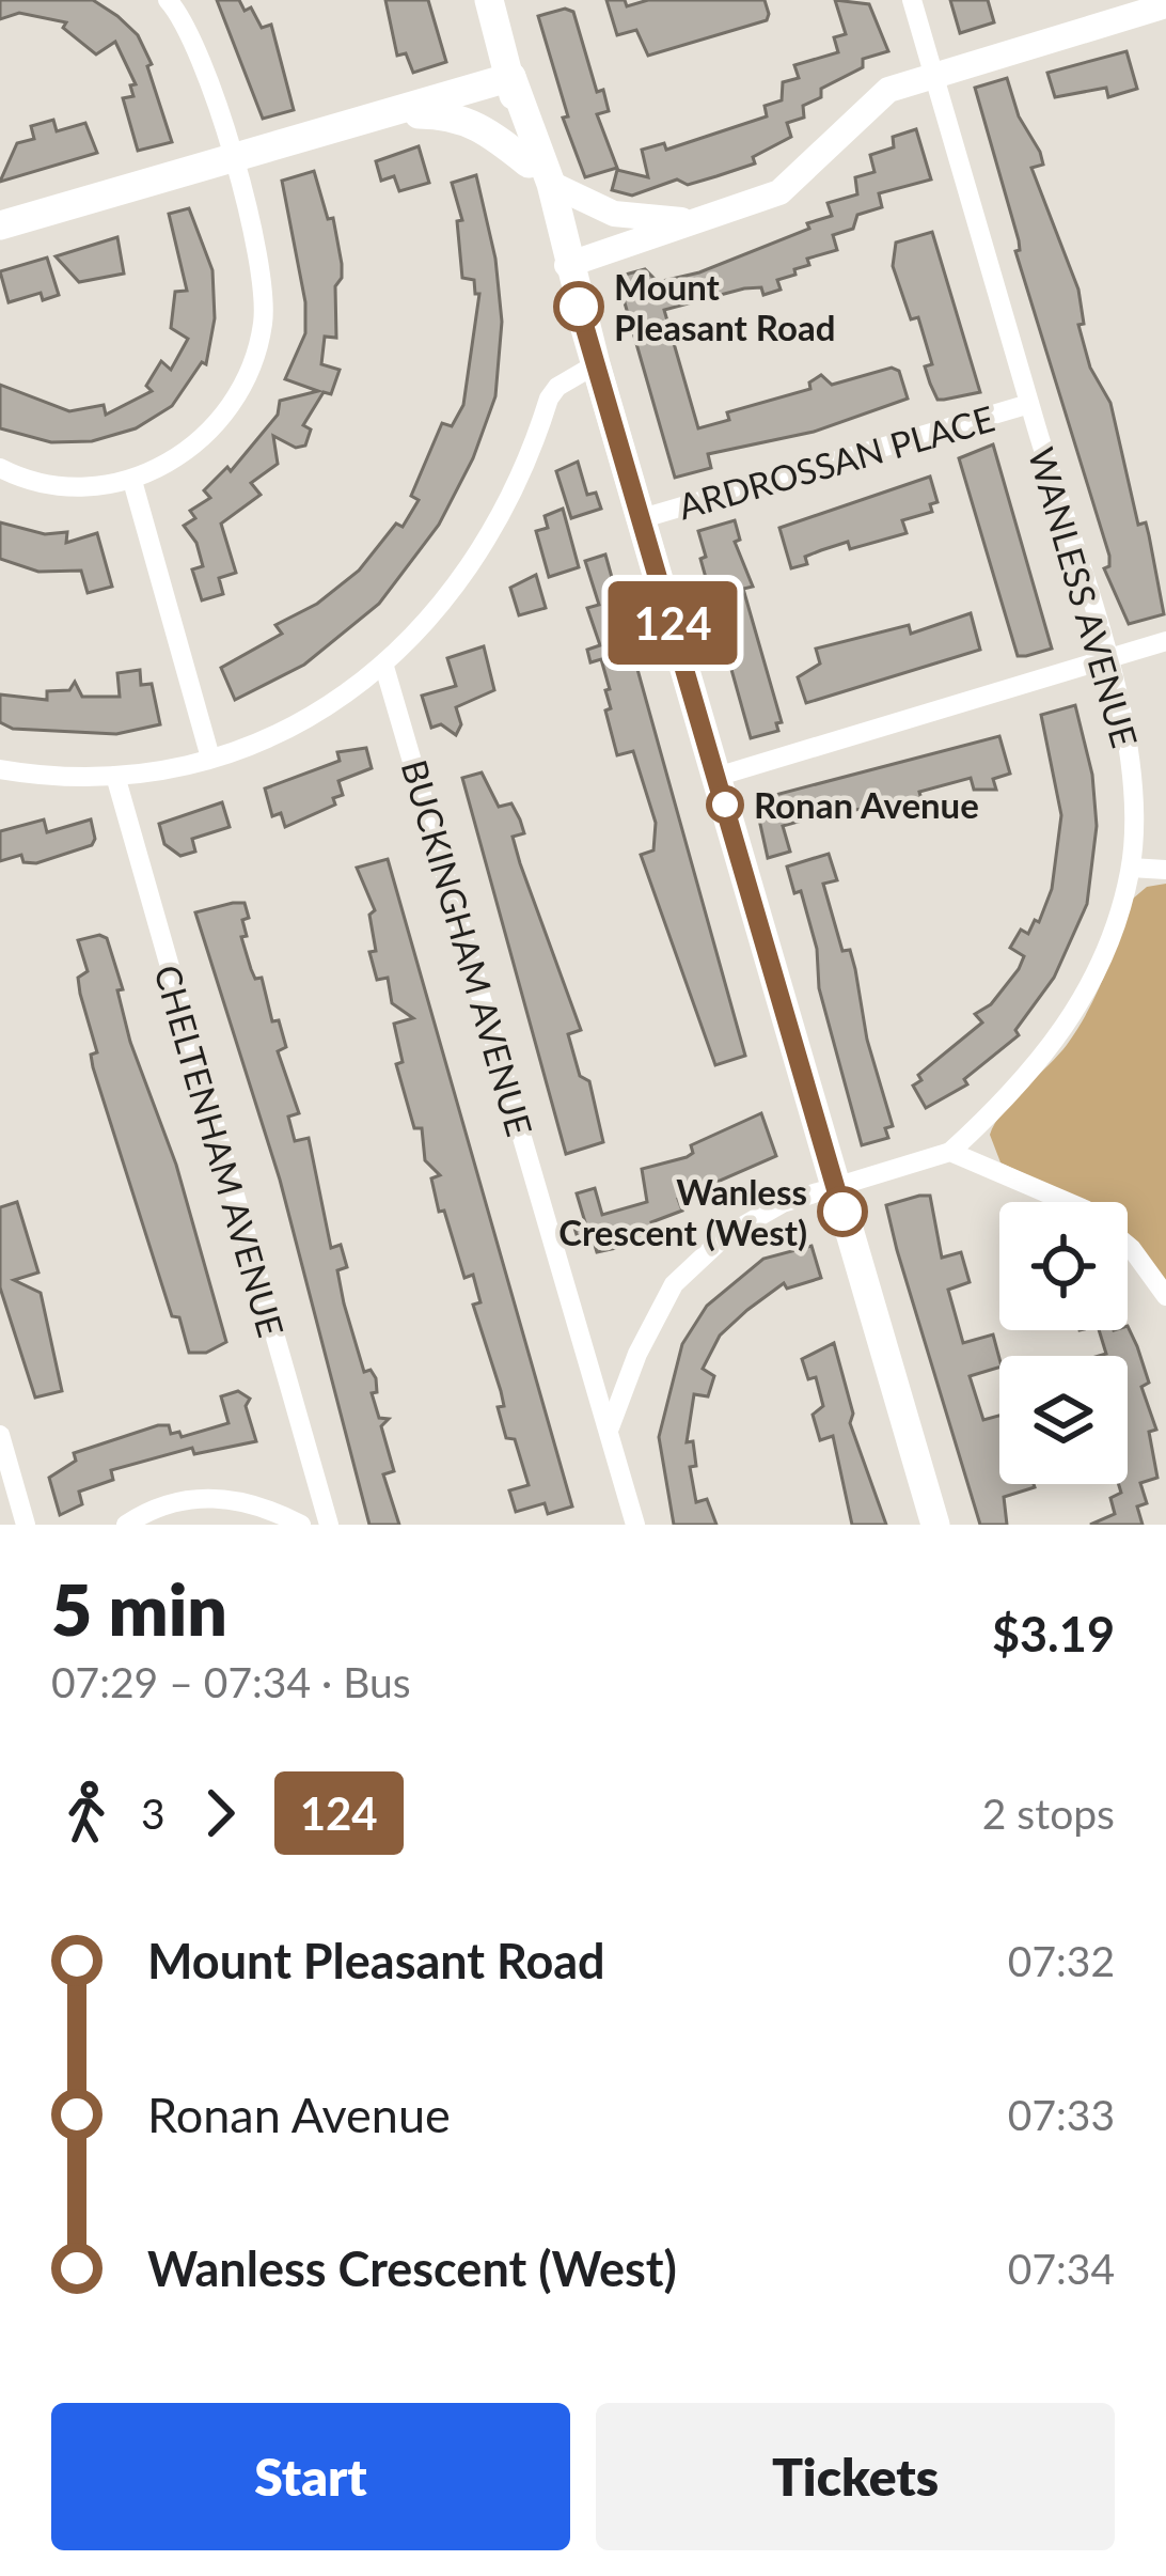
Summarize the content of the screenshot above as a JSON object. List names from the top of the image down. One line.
{"streets":{"street":["ARDROSSAN PLACE","WANLESS AVENUE","BUCKINGHAM AVENUE","CHELTENHAM AVENUE"]},"crossings":[["ARDROSSAN PLACE","WANLESS AVENUE"]],"places":["Mount Pleasant Road","Ronan Avenue","Wanless Crescent (West)"],"lines":["bus line 124"],"page":{"on_map":"124","heading":["5 min","07:29 – 07:34 · Bus","$3.19"],"legs":["3","124","2 stops"],"list":[{"name":"Mount Pleasant Road","value":"07:32"},{"name":"Ronan Avenue","value":"07:33"},{"name":"Wanless Crescent (West)","value":"07:34"}],"buttons":["Start","Tickets"]}}
